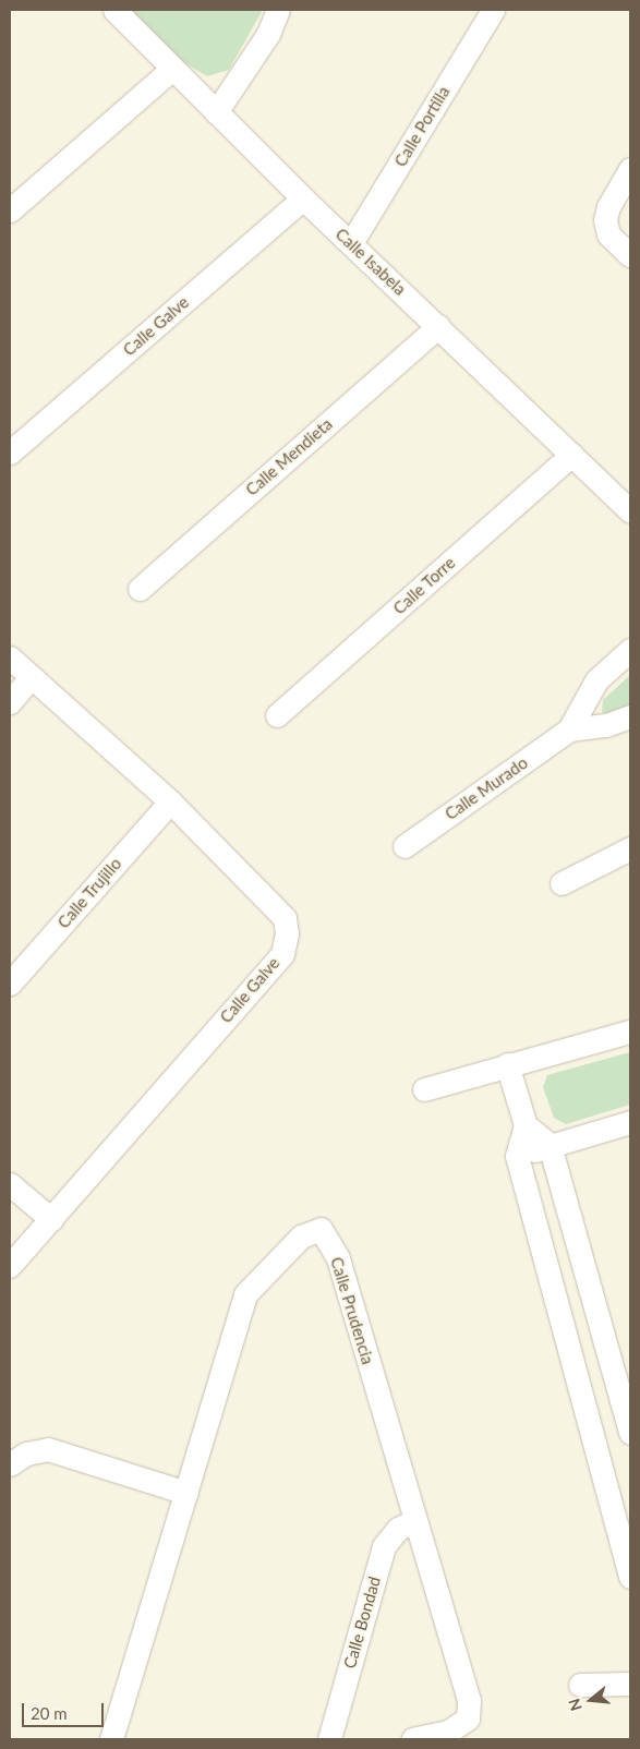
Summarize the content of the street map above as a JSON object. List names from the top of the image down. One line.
{"streets":{"street":["Calle Portilla","Calle Isabela","Calle Galve","Calle Mendieta","Calle Torre","Calle Murado","Calle Trujillo","Calle Prudencia","Calle Bondad"]},"crossings":[["Calle Portilla","Calle Isabela"],["Calle Isabela","Calle Galve"],["Calle Isabela","Calle Mendieta"],["Calle Isabela","Calle Torre"],["Calle Galve","Calle Trujillo"],["Calle Prudencia","Calle Bondad"]],"scale_bar":"20 m","north":"left"}
